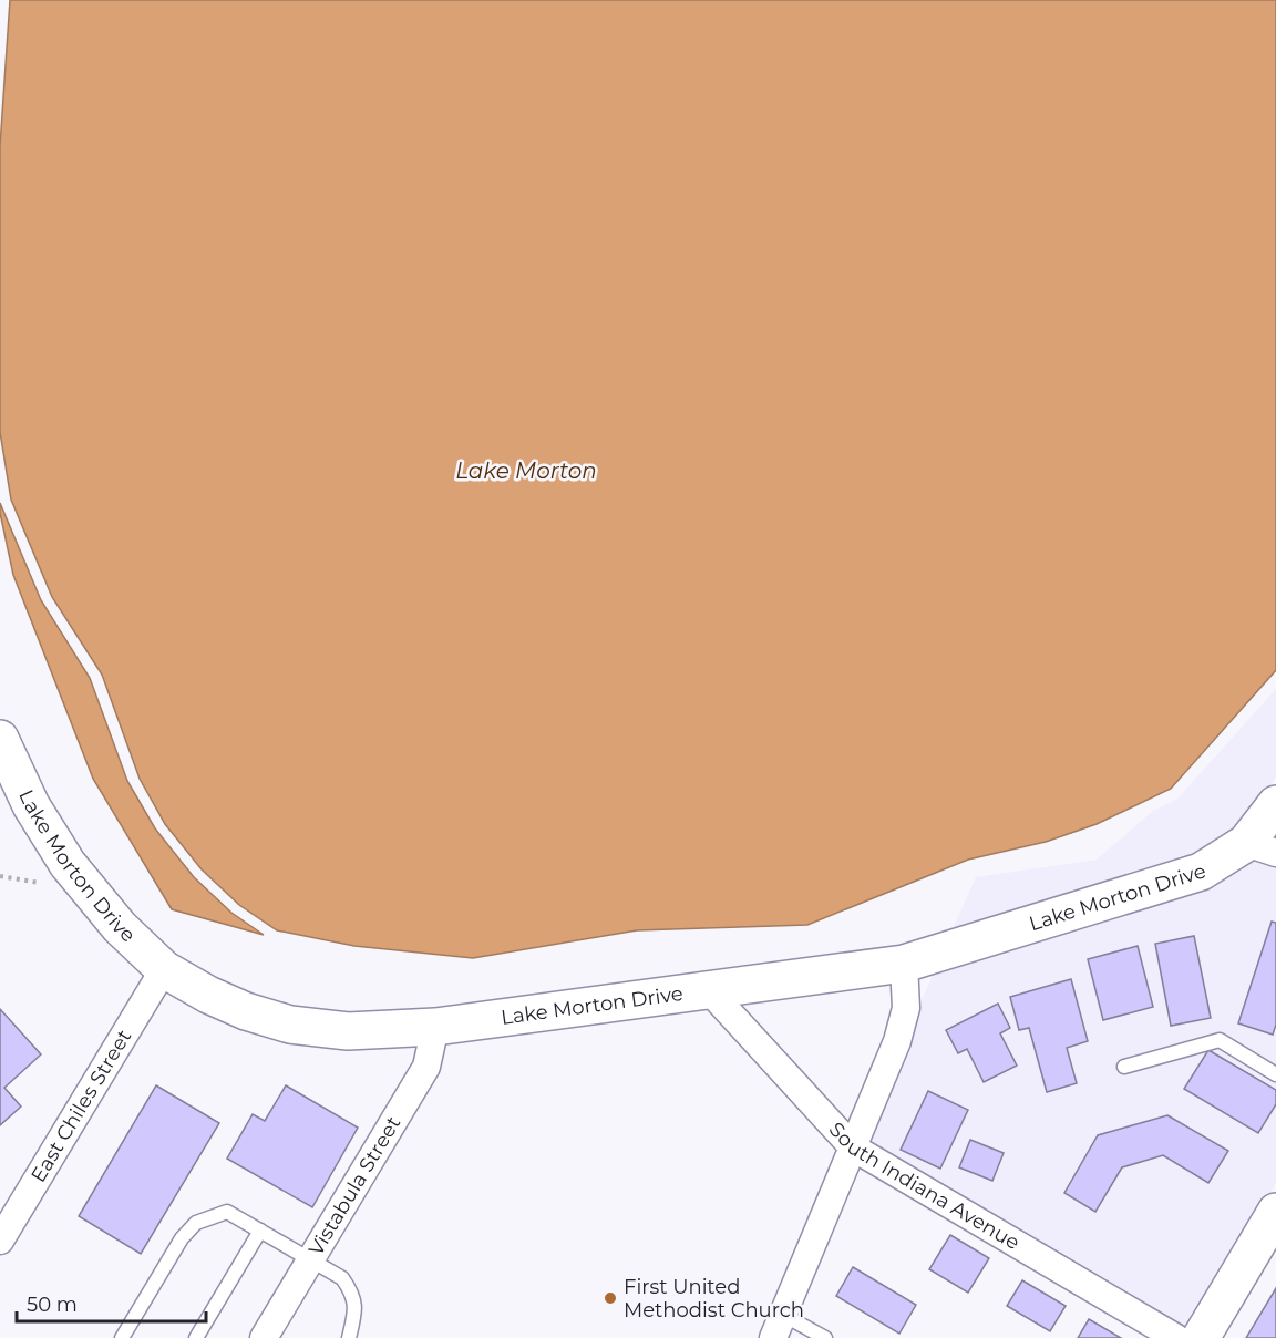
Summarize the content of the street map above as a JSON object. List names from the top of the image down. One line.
{"streets":{"street":["Lake Morton Drive","East Chiles Street","South Indiana Avenue","Vistabula Street"]},"crossings":[["Lake Morton Drive","East Chiles Street"],["Lake Morton Drive","South Indiana Avenue"],["Lake Morton Drive","Vistabula Street"]],"water":["Lake Morton"],"places":["First United Methodist Church"],"scale_bar":"50 m"}
